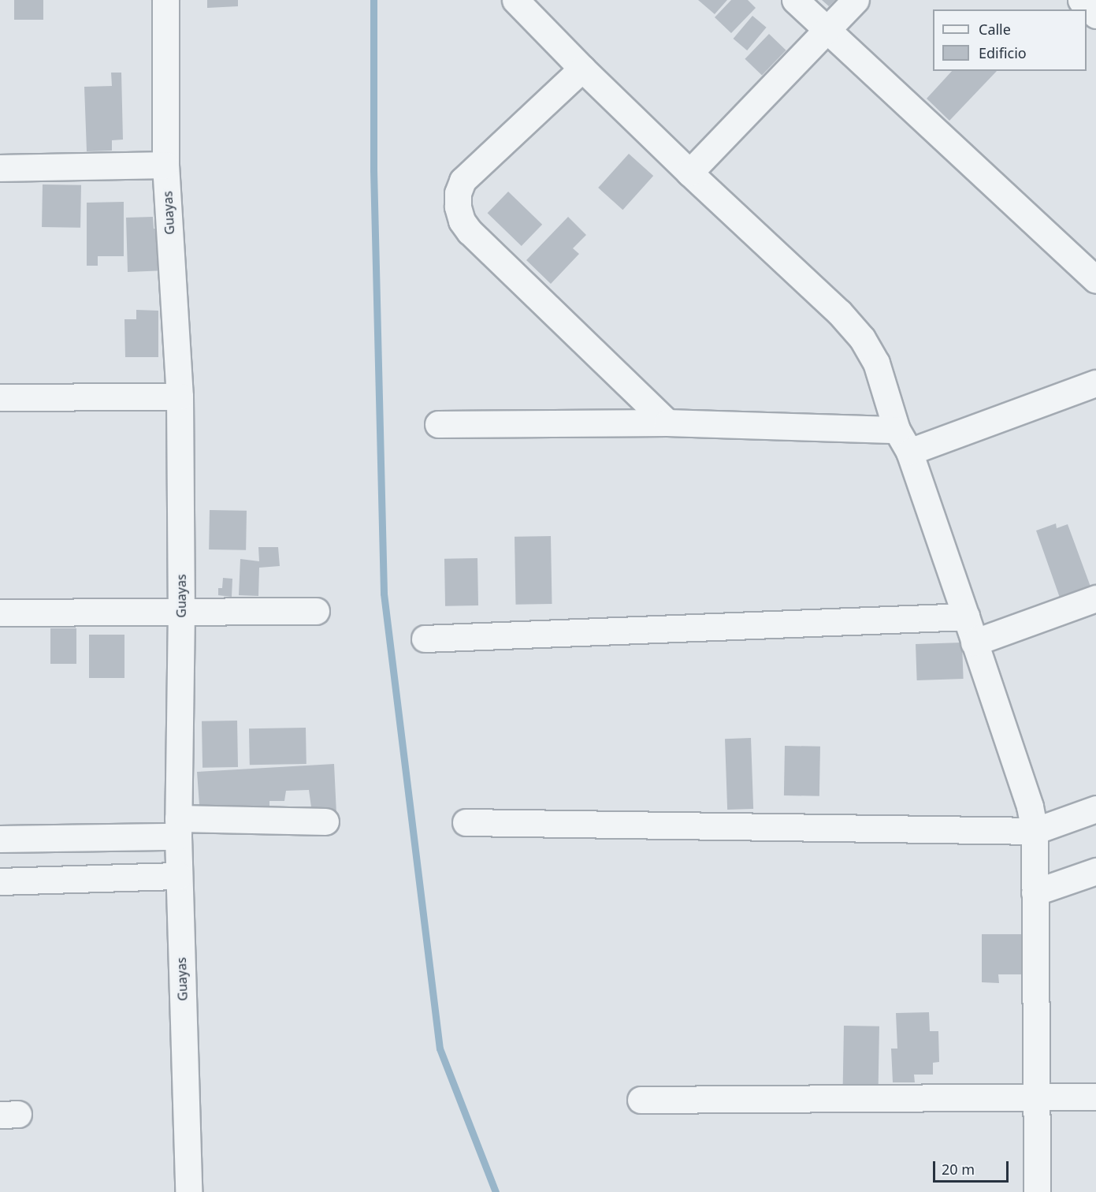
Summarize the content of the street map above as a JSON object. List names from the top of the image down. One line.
{"streets":{"street":["Guayas"]},"legend":["Calle","Edificio"],"scale_bar":"20 m"}
